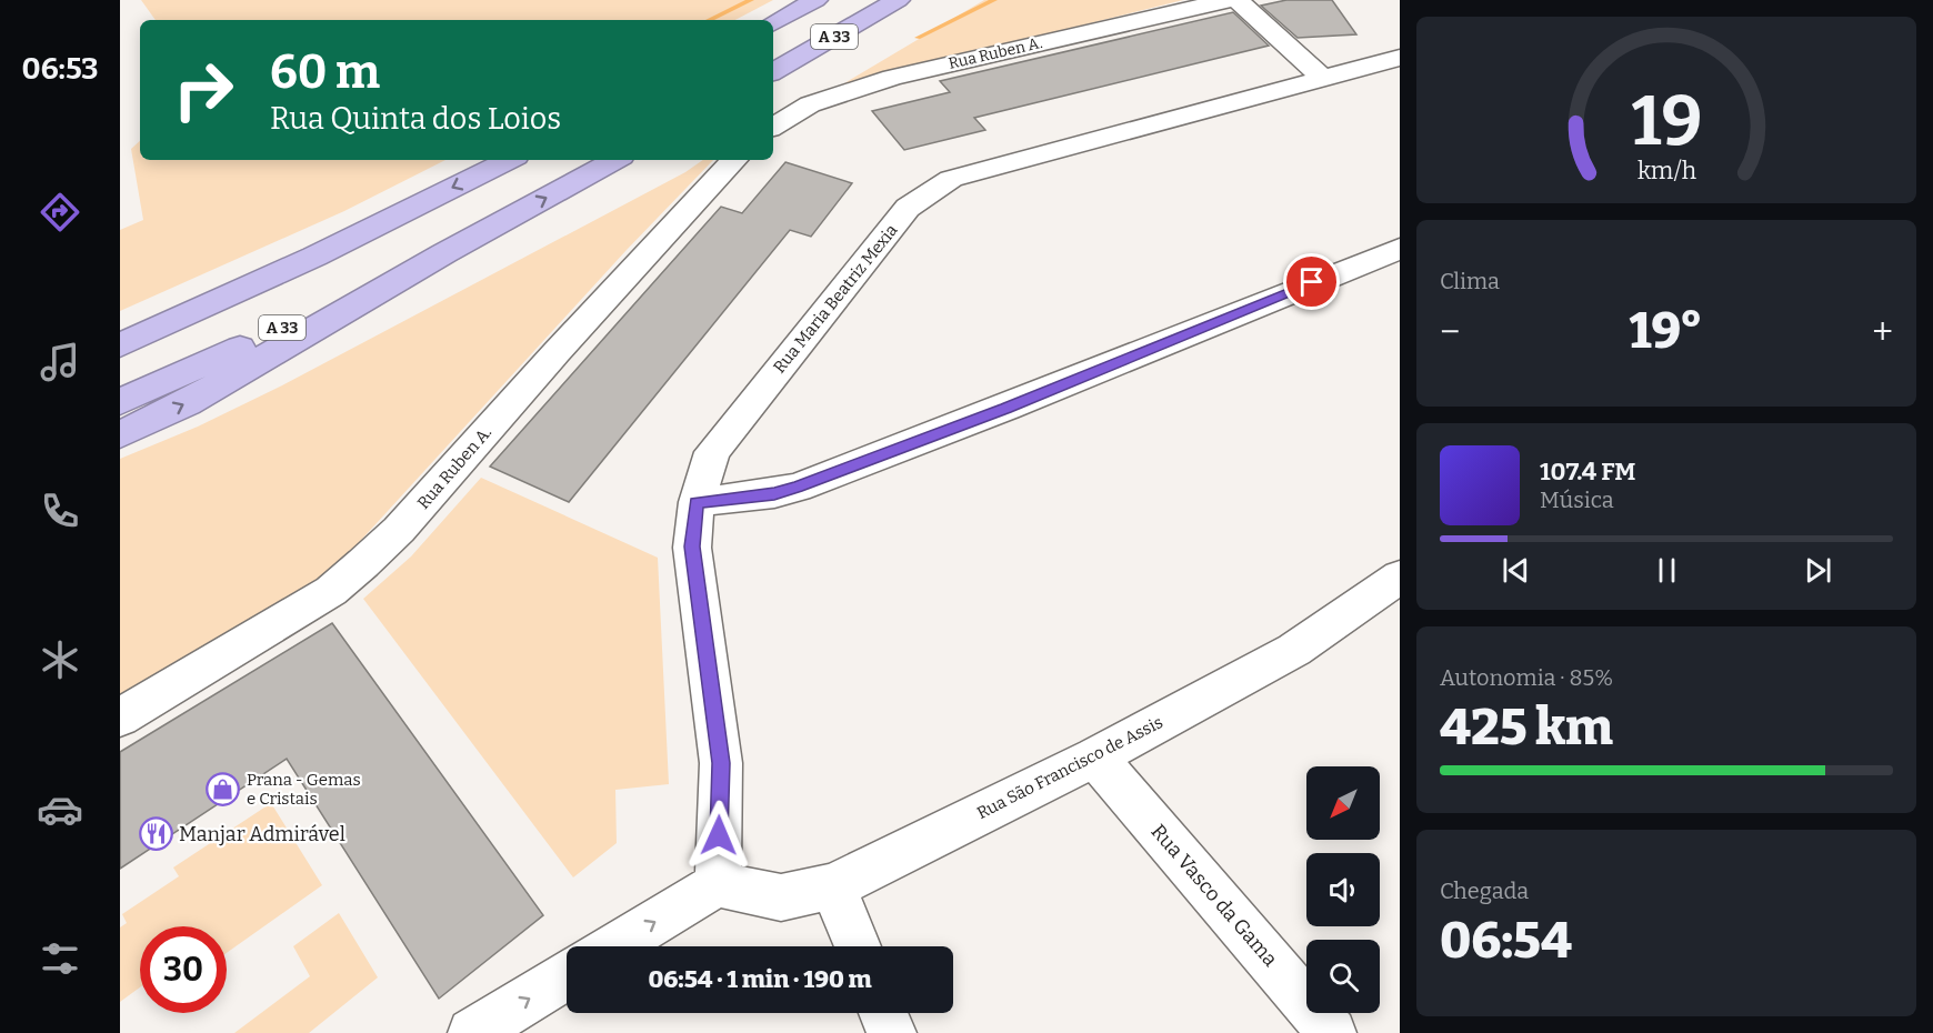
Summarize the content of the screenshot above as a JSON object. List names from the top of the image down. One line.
{"streets":{"highway":["A 33"],"street":["Rua Ruben A.","Rua Maria Beatriz Mexia","Rua São Francisco de Assis","Rua Vasco da Gama"]},"crossings":[["Rua Maria Beatriz Mexia","Rua São Francisco de Assis"],["Rua São Francisco de Assis","Rua Vasco da Gama"]],"places":{"shop":["Prana - Gemas e Cristais"],"restaurant":["Manjar Admirável"]},"north":"bottom left","page":{"tabs":"06:53","turn":["60 m","Rua Quinta dos Loios"],"tile":["Clima",["Autonomia · 85%","425 km"],["Chegada","06:54"]],"heat":["−","19°","+"],"song":["107.4 FM","Música"],"limit":"30","trip":"06:54 · 1 min · 190 m","gauge":["19","km/h"]}}
